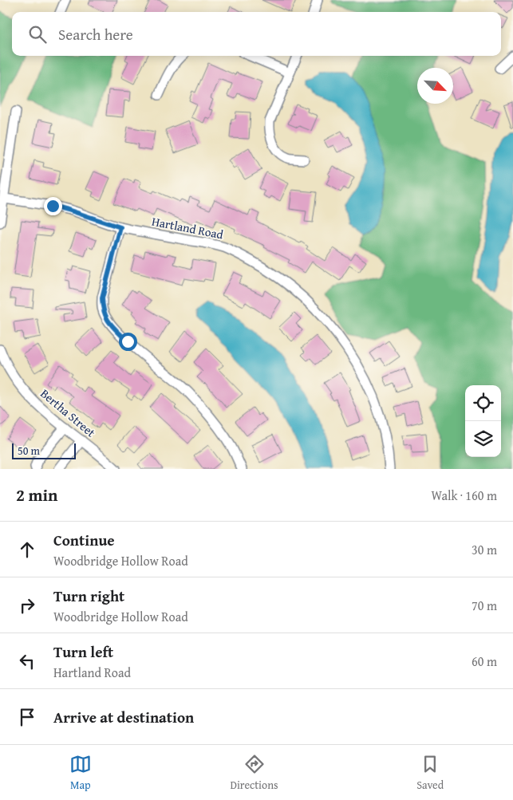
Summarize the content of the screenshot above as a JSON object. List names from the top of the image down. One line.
{"streets":{"street":["Hartland Road","Bertha Street"]},"scale_bar":"50 m","north":"bottom right","page":{"search":"Search here","scale":"50 m","heading":["2 min","Walk · 160 m"],"list":[["Continue","Woodbridge Hollow Road","30 m"],["Turn right","Woodbridge Hollow Road","70 m"],["Turn left","Hartland Road","60 m"],"Arrive at destination"],"nav":["Map","Directions","Saved"]}}
